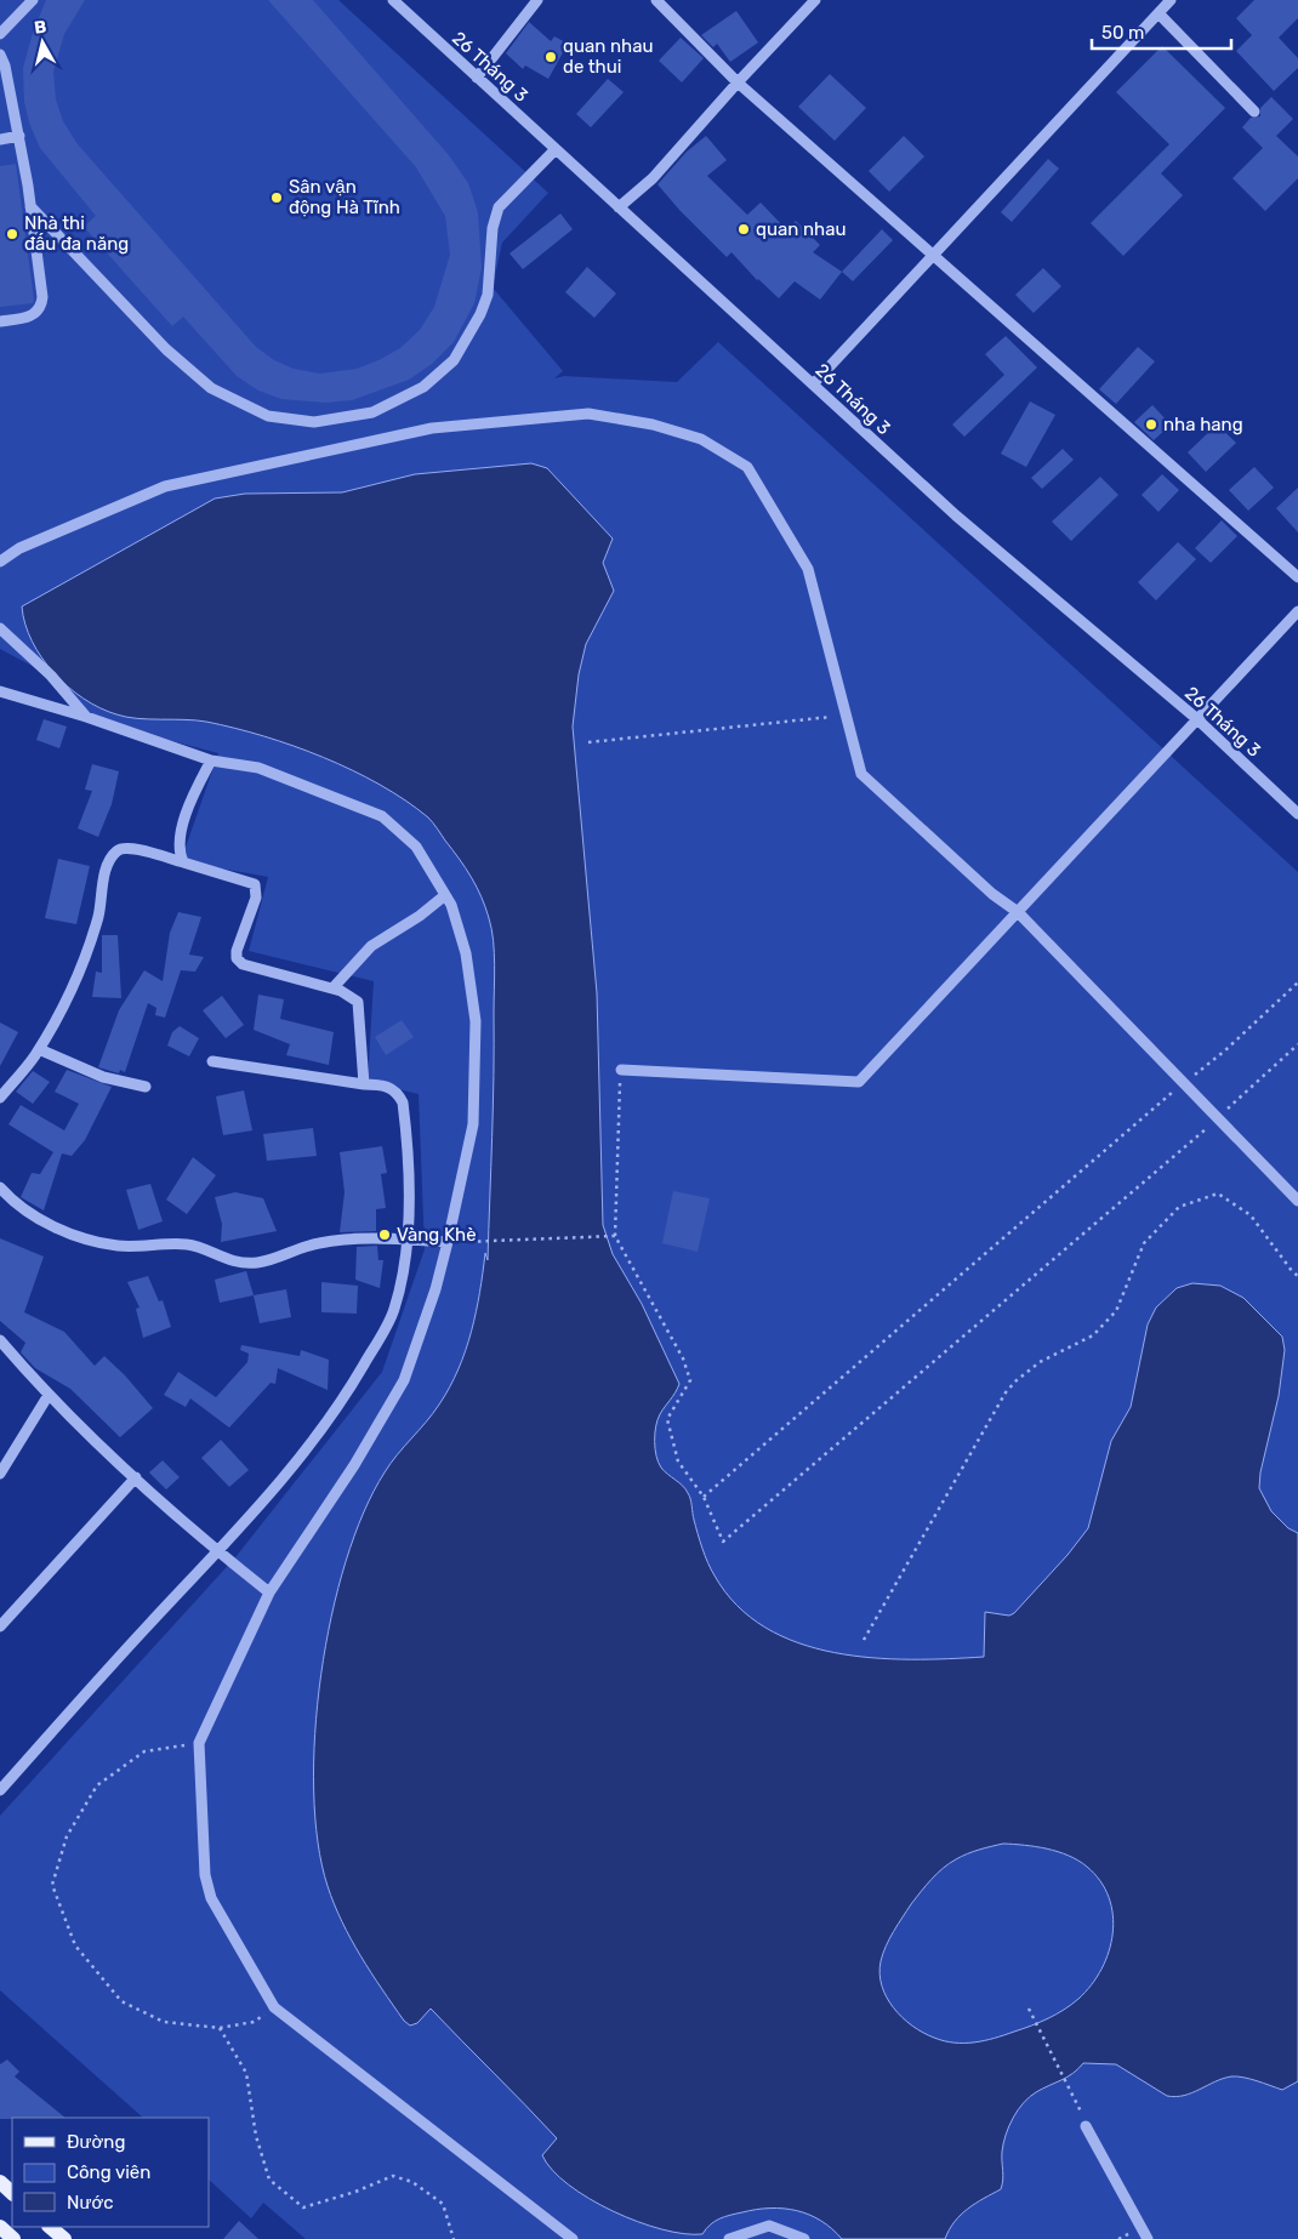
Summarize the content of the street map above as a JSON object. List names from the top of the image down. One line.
{"streets":{"street":["26 Tháng 3"]},"places":["quan nhau de thui","Sân vận động Hà Tĩnh","quan nhau","Nhà thi đấu đa năng","nha hang","Vàng Khè"],"legend":["Đường","Công viên","Nước"],"scale_bar":"50 m","north":"top"}
